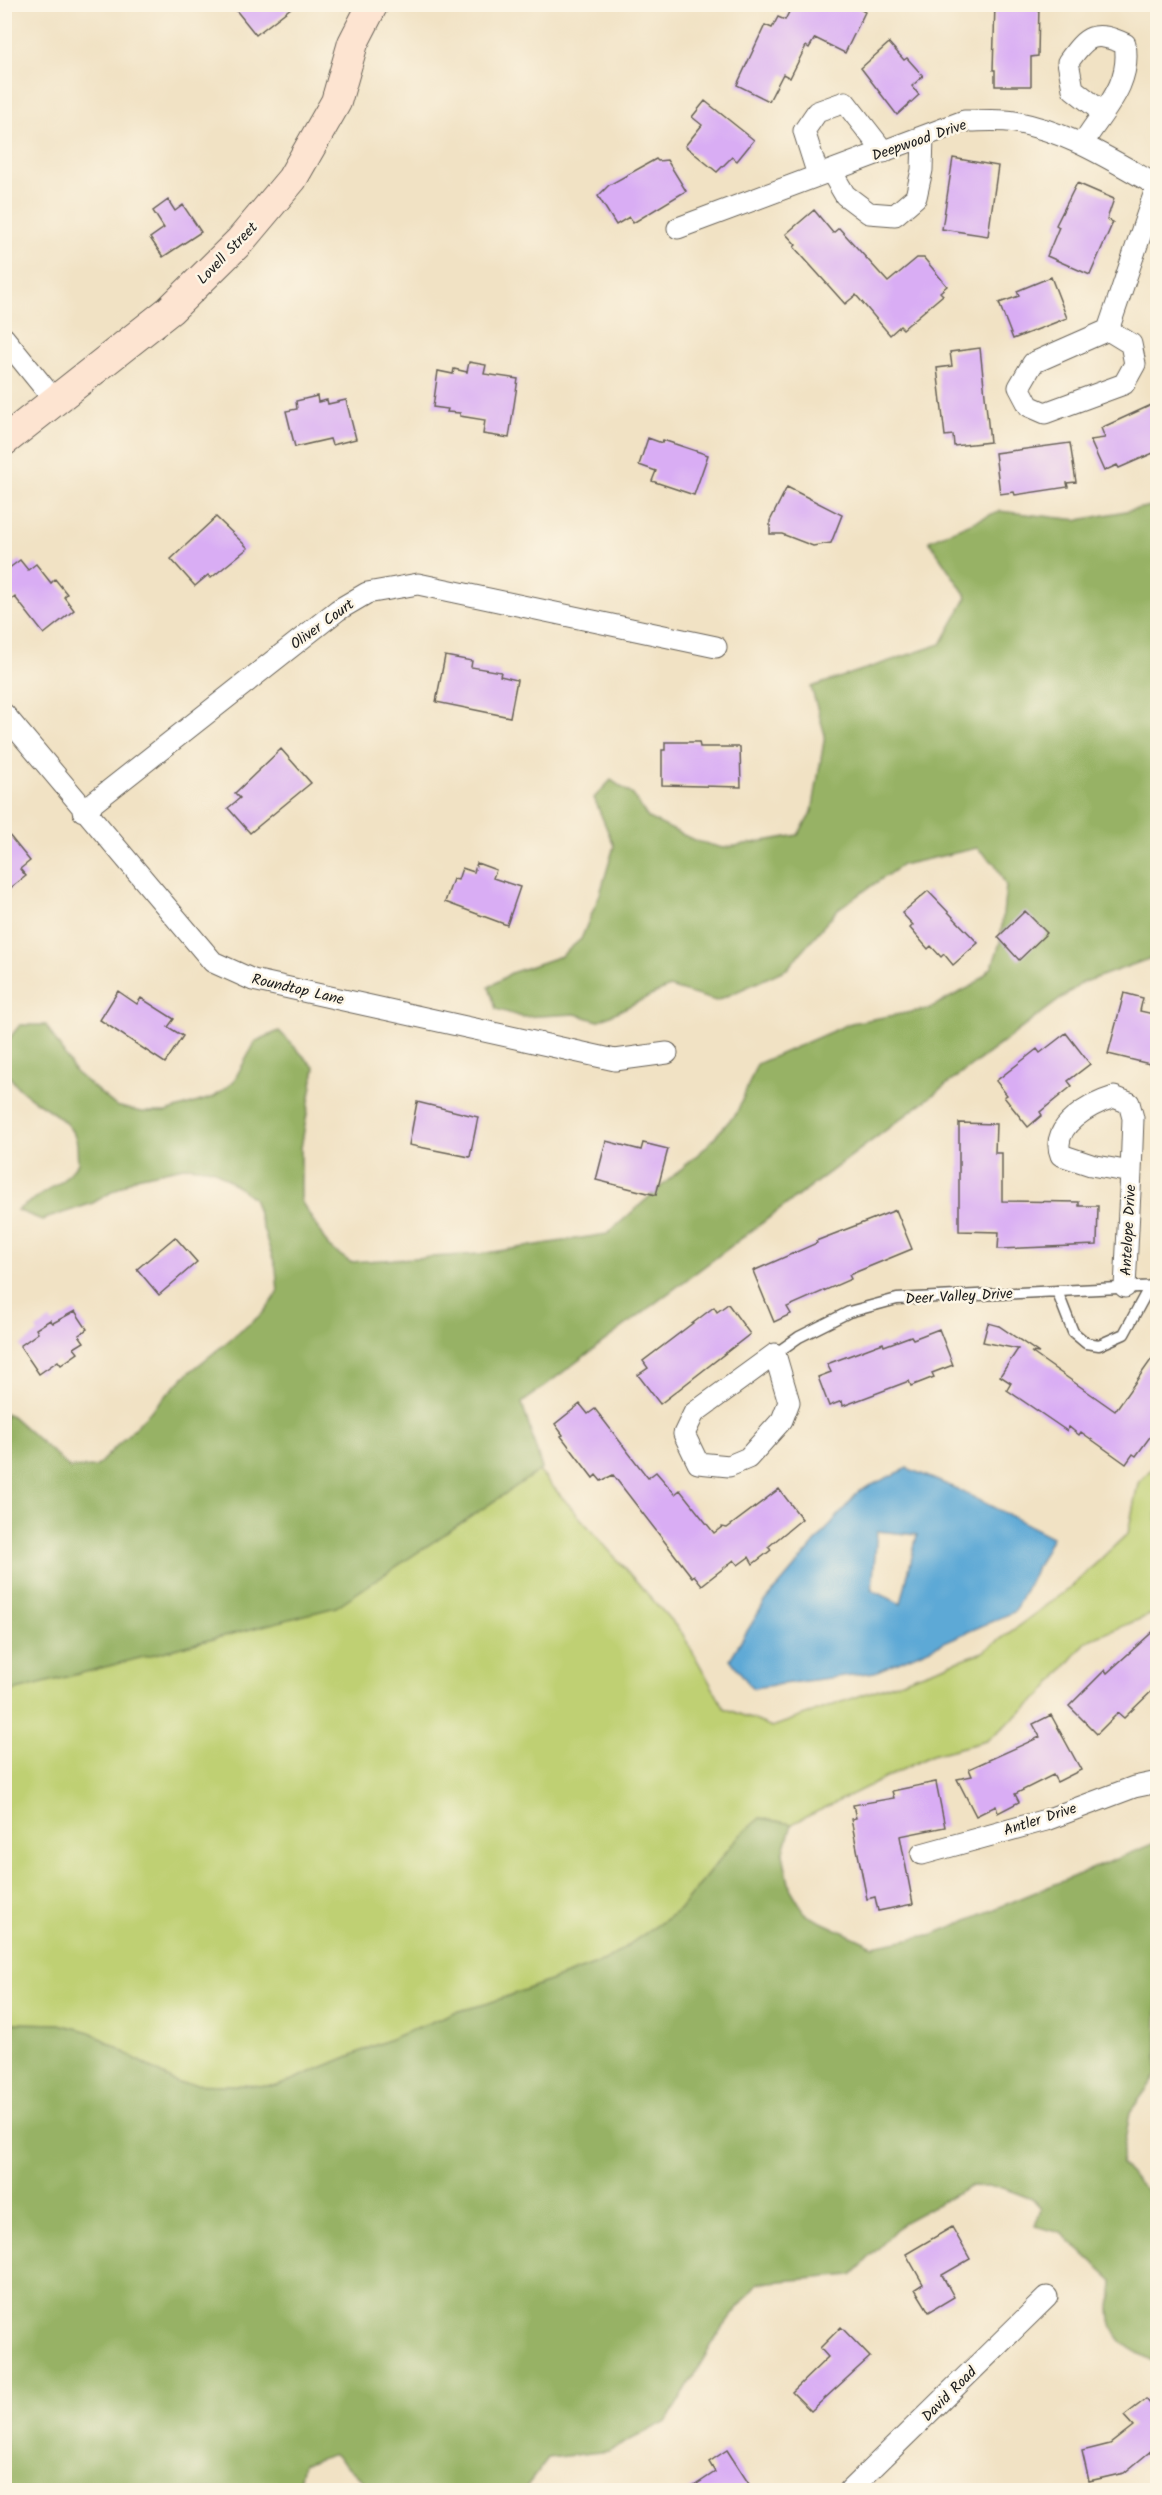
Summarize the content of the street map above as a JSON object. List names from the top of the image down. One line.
{"streets":{"street":["Deepwood Drive","Lovell Street","Oliver Court","Roundtop Lane","Antelope Drive","Deer Valley Drive","Antler Drive","David Road"]},"crossings":[["Oliver Court","Roundtop Lane"],["Antelope Drive","Deer Valley Drive"]]}
